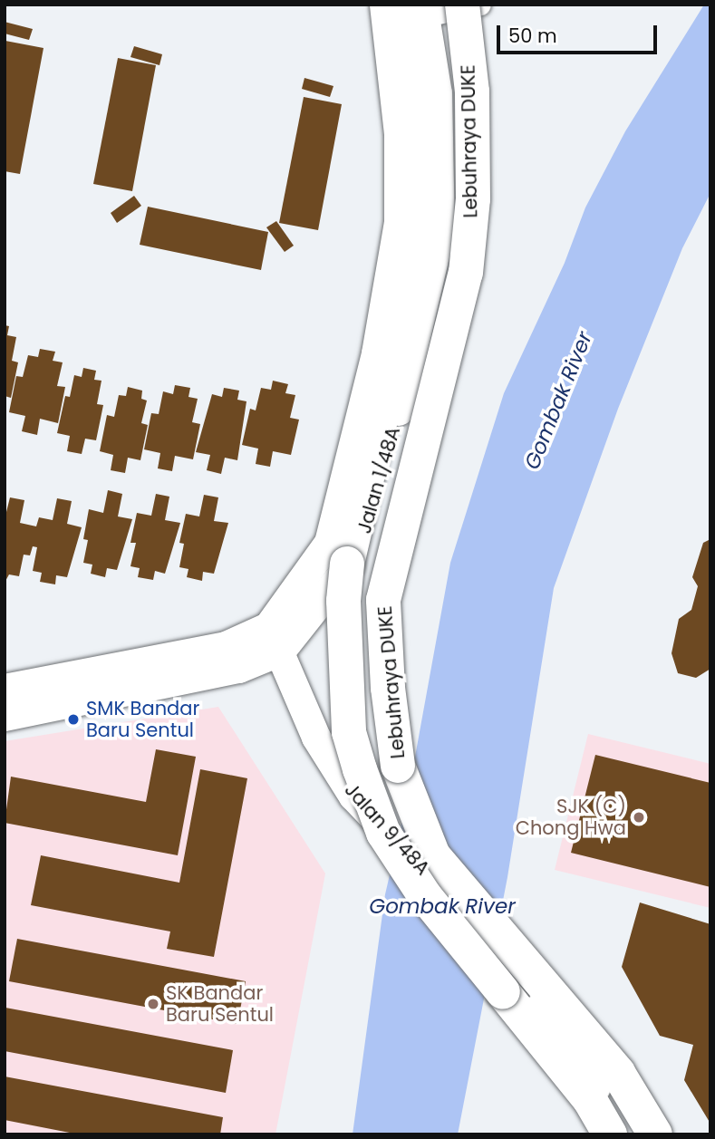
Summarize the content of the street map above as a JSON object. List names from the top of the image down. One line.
{"streets":{"highway":["Lebuhraya DUKE"],"main road":["Jalan 1/48A","Jalan 9/48A"]},"crossings":[["Jalan 1/48A","Jalan 9/48A"]],"water":["Gombak River"],"places":["SMK Bandar Baru Sentul","SJK (C) Chong Hwa","SK Bandar Baru Sentul"],"scale_bar":"50 m"}
